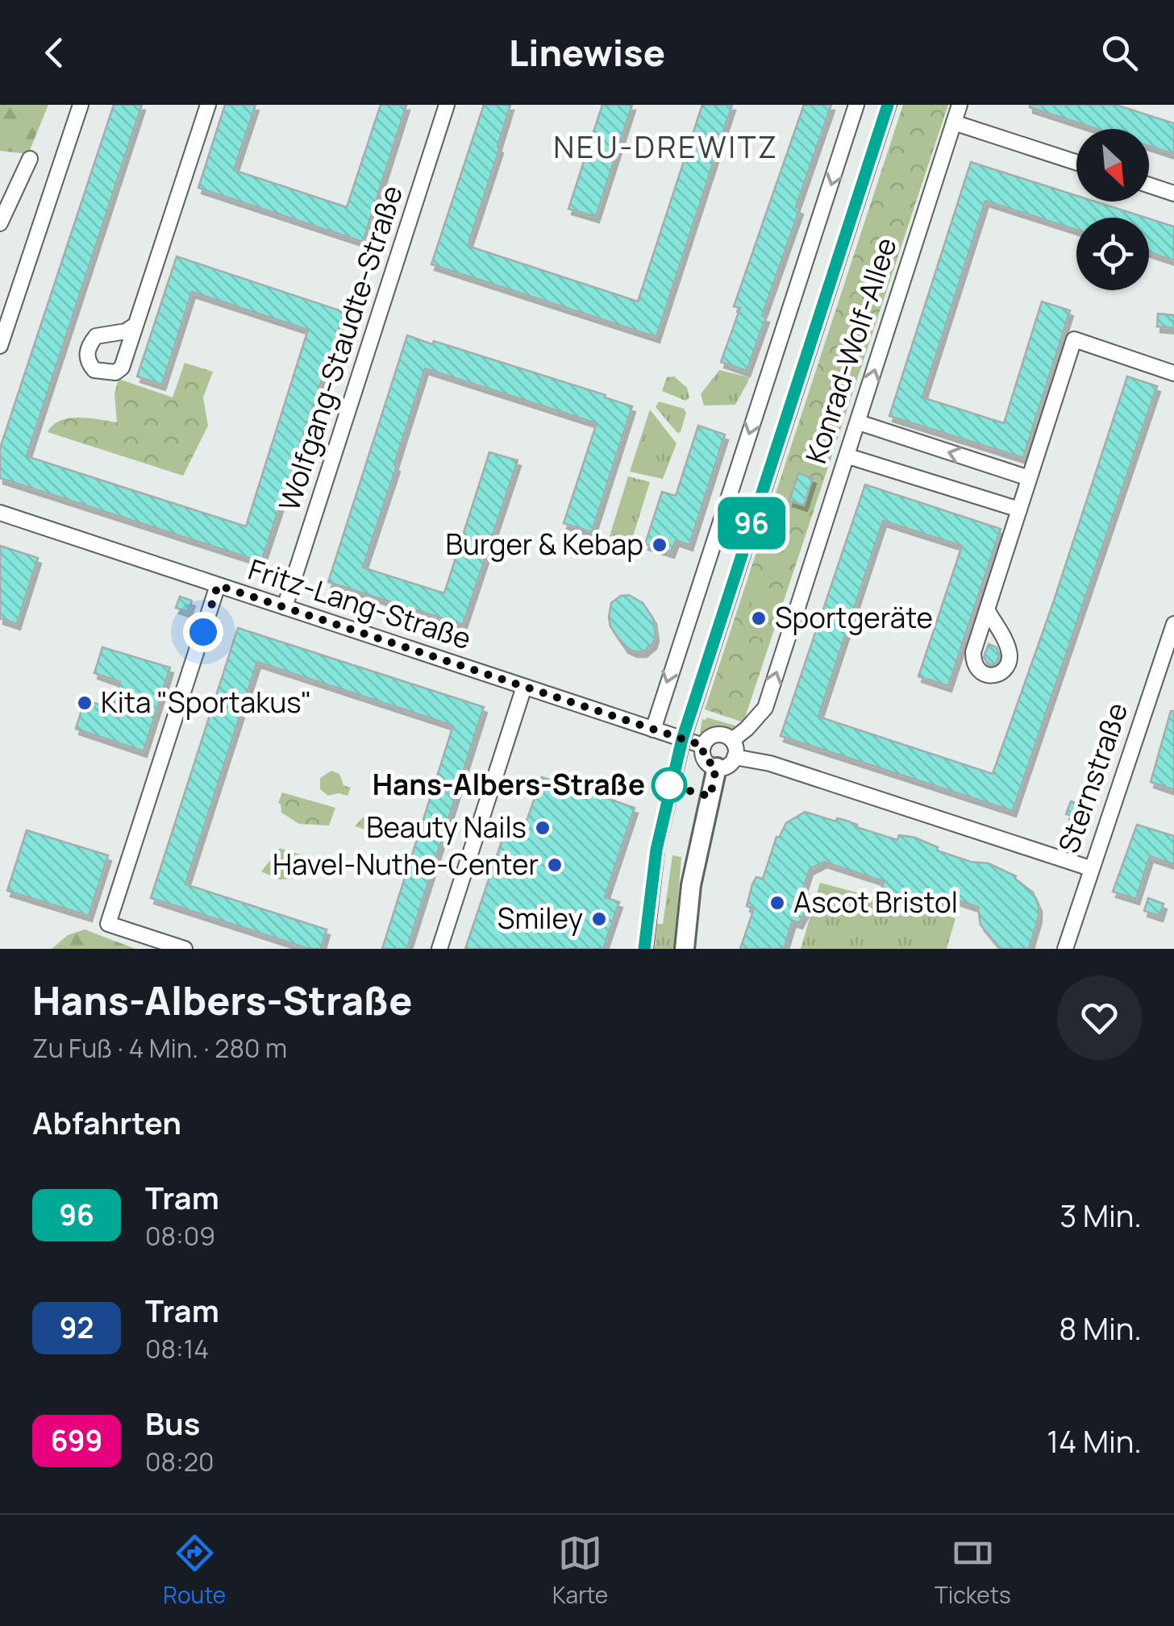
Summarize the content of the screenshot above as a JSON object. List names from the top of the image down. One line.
{"streets":{"street":["Wolfgang-Staudte-Straße","Konrad-Wolf-Allee","Fritz-Lang-Straße","Sternstraße"]},"crossings":[["Wolfgang-Staudte-Straße","Fritz-Lang-Straße"],["Konrad-Wolf-Allee","Fritz-Lang-Straße"]],"districts":["NEU-DREWITZ"],"places":["Burger & Kebap","Sportgeräte","Kita \"Sportakus\"","Hans-Albers-Straße","Beauty Nails","Havel-Nuthe-Center","Ascot Bristol","Smiley"],"lines":["tram line 96"],"north":"bottom right","page":{"header":"Linewise","on_map":"96","heading":[["Hans-Albers-Straße","Zu Fuß · 4 Min. · 280 m"],"Abfahrten"],"list":[{"mark":"96","name":"Tram","note":"08:09","value":"3 Min."},{"mark":"92","name":"Tram","note":"08:14","value":"8 Min."},{"mark":"699","name":"Bus","note":"08:20","value":"14 Min."}],"tabs":["Route","Karte","Tickets"]}}
